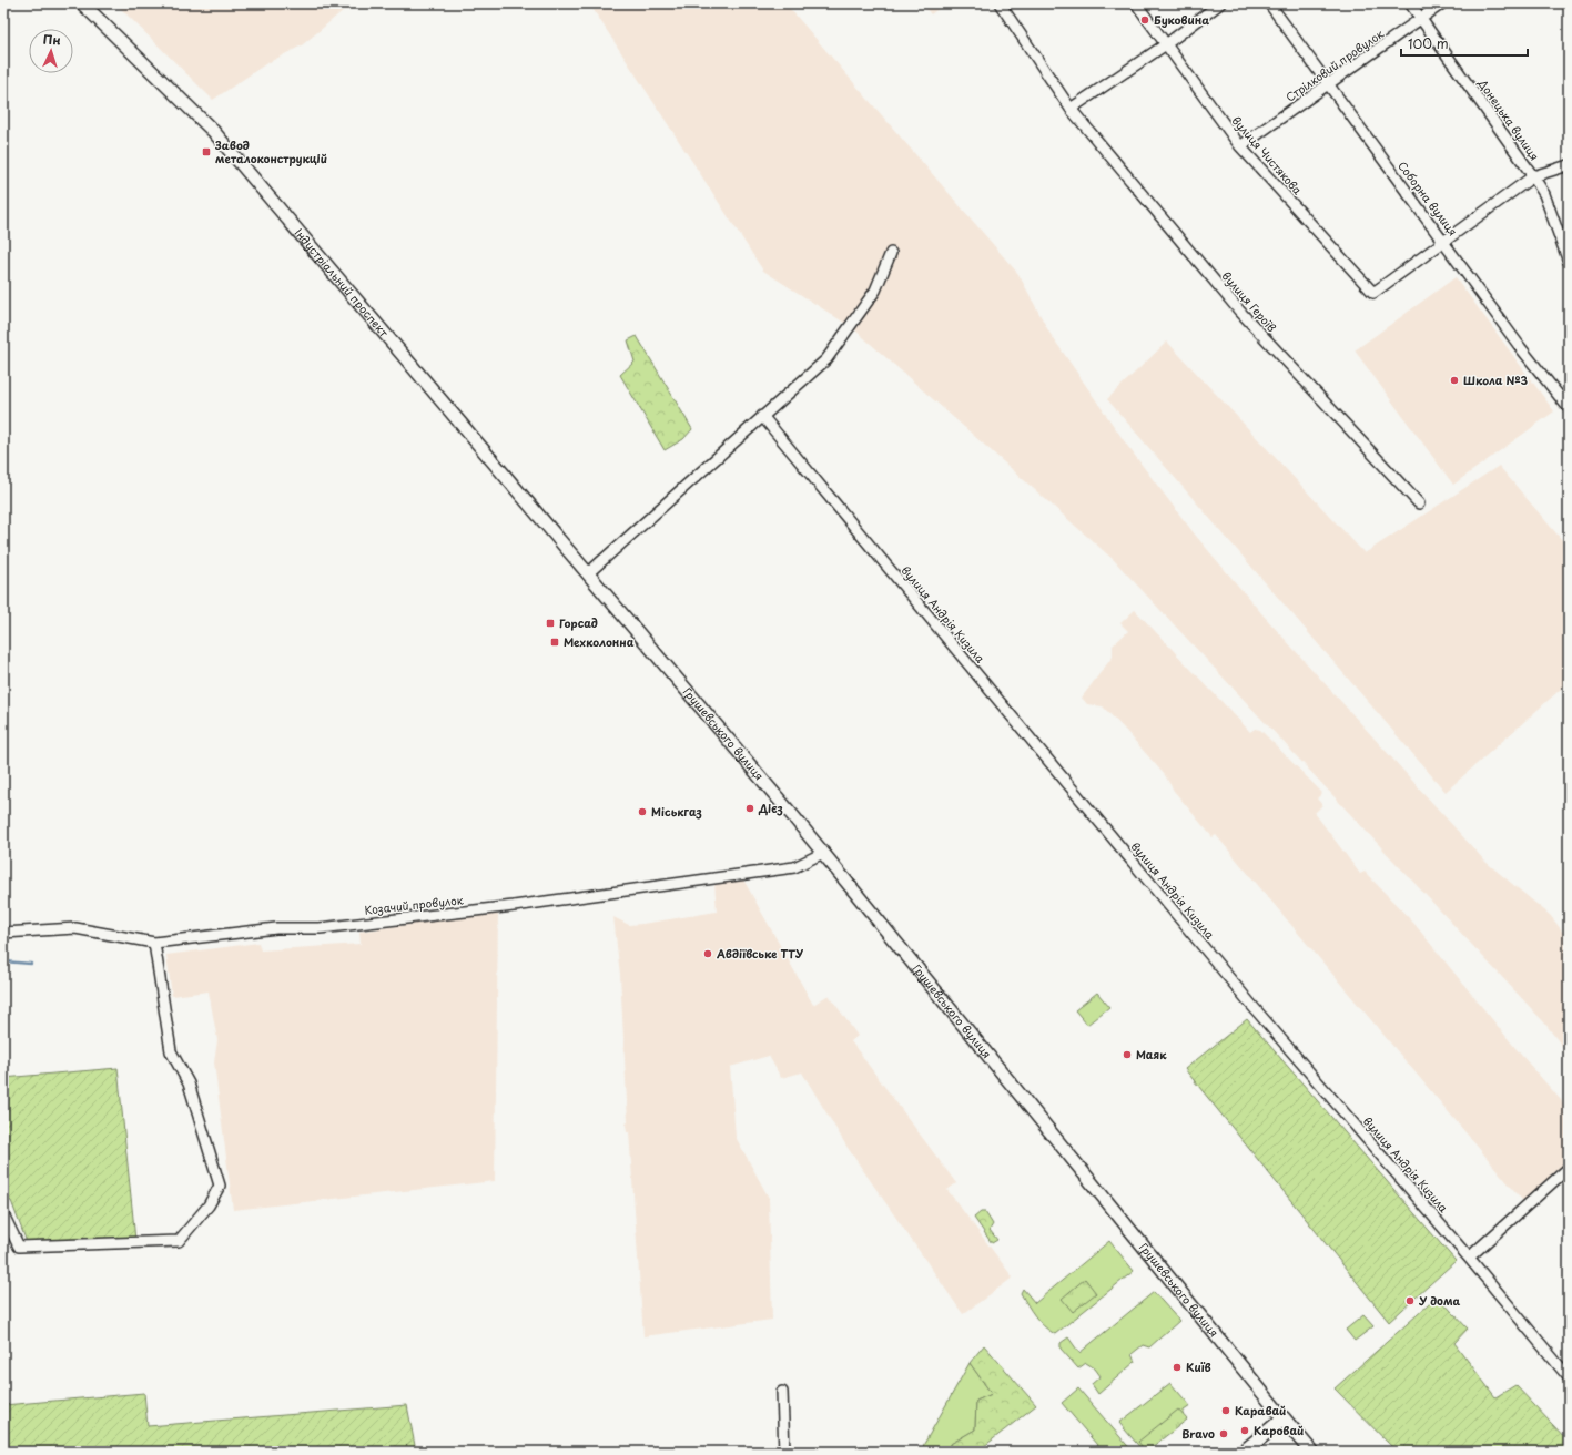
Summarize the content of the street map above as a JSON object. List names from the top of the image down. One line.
{"streets":{"main road":["Грушевського вулиця"],"street":["Стрілковий провулок","Донецька вулиця","вулиця Чистякова","Соборна вулиця","Індустріальний проспект","вулиця Героїв","вулиця Андрія Кизила","Козачий провулок"]},"crossings":[["Стрілковий провулок","Донецька вулиця"],["Стрілковий провулок","вулиця Чистякова"],["Стрілковий провулок","Соборна вулиця"],["вулиця Чистякова","Соборна вулиця"],["Індустріальний проспект","Грушевського вулиця"],["Грушевського вулиця","Козачий провулок"]],"places":{"other":["Буковина","Школа №3","Дієз","Міськгаз","Авдіївське ТТУ","Маяк","У дома","Київ","Каравай","Каровай","Bravo"],"transit":["Завод металоконструкцій","Горсад","Мехколонна"]},"scale_bar":"100 m","north":"top"}
